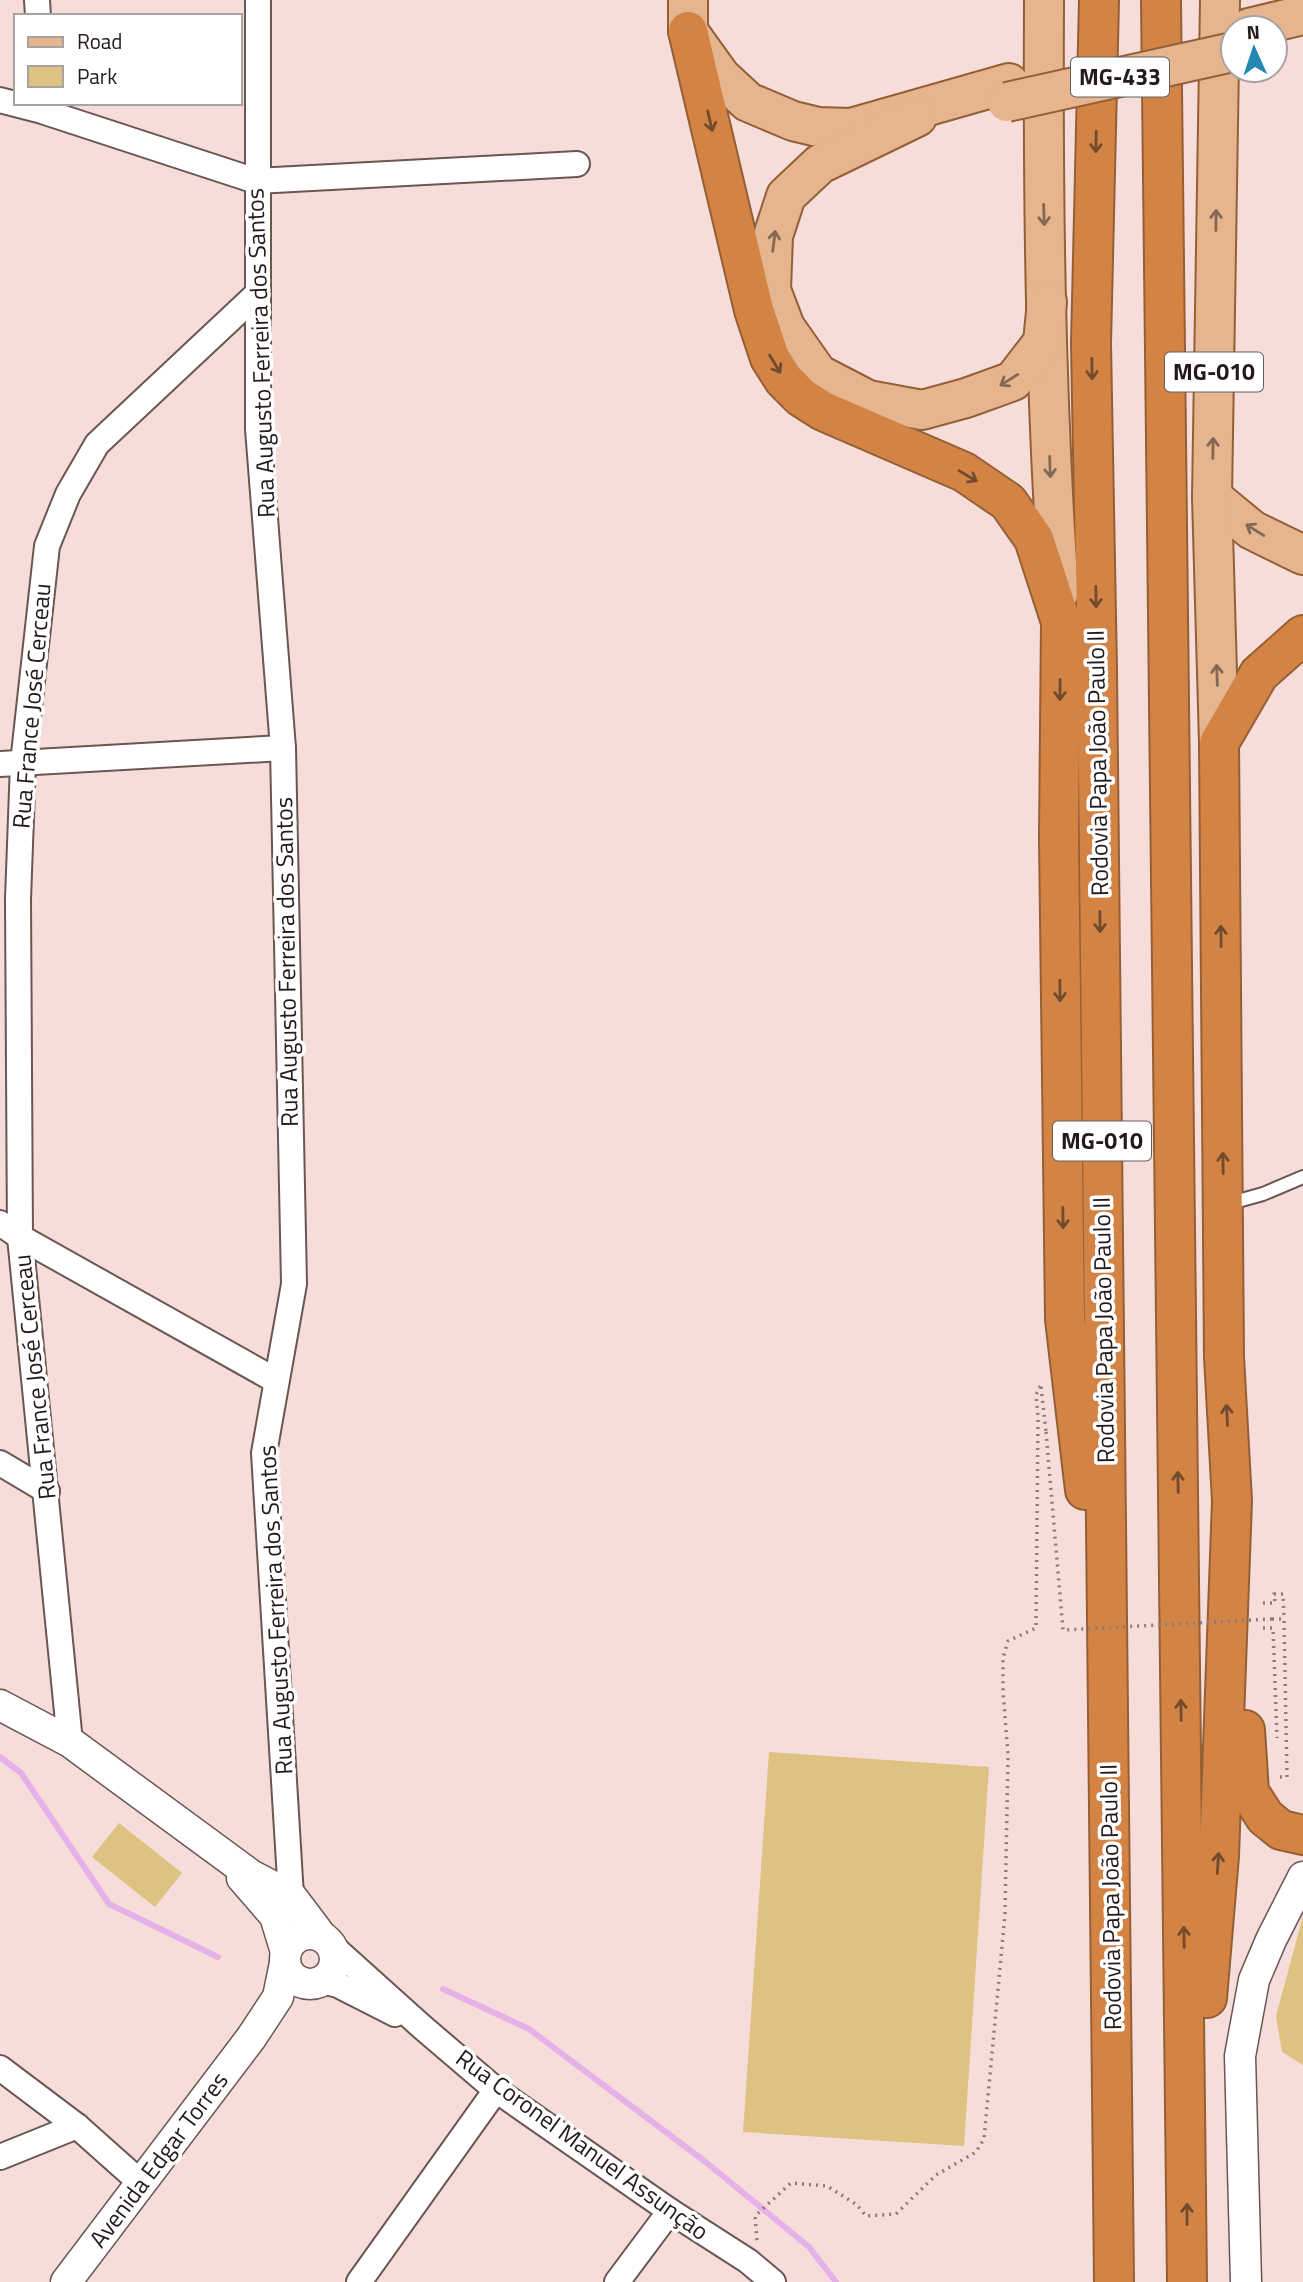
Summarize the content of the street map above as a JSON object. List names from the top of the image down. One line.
{"streets":{"highway":["MG-010","Rodovia Papa João Paulo II"],"main road":["MG-433"],"street":["Rua Augusto Ferreira dos Santos","Rua France José Cerceau","Rua Coronel Manuel Assunção","Avenida Edgar Torres"]},"crossings":[["Rua Augusto Ferreira dos Santos","Rua France José Cerceau"],["Rua Augusto Ferreira dos Santos","Rua Coronel Manuel Assunção"],["Rua Augusto Ferreira dos Santos","Avenida Edgar Torres"],["Rua France José Cerceau","Avenida Edgar Torres"],["Rua Coronel Manuel Assunção","Avenida Edgar Torres"]],"legend":["Road","Park"],"north":"top"}
